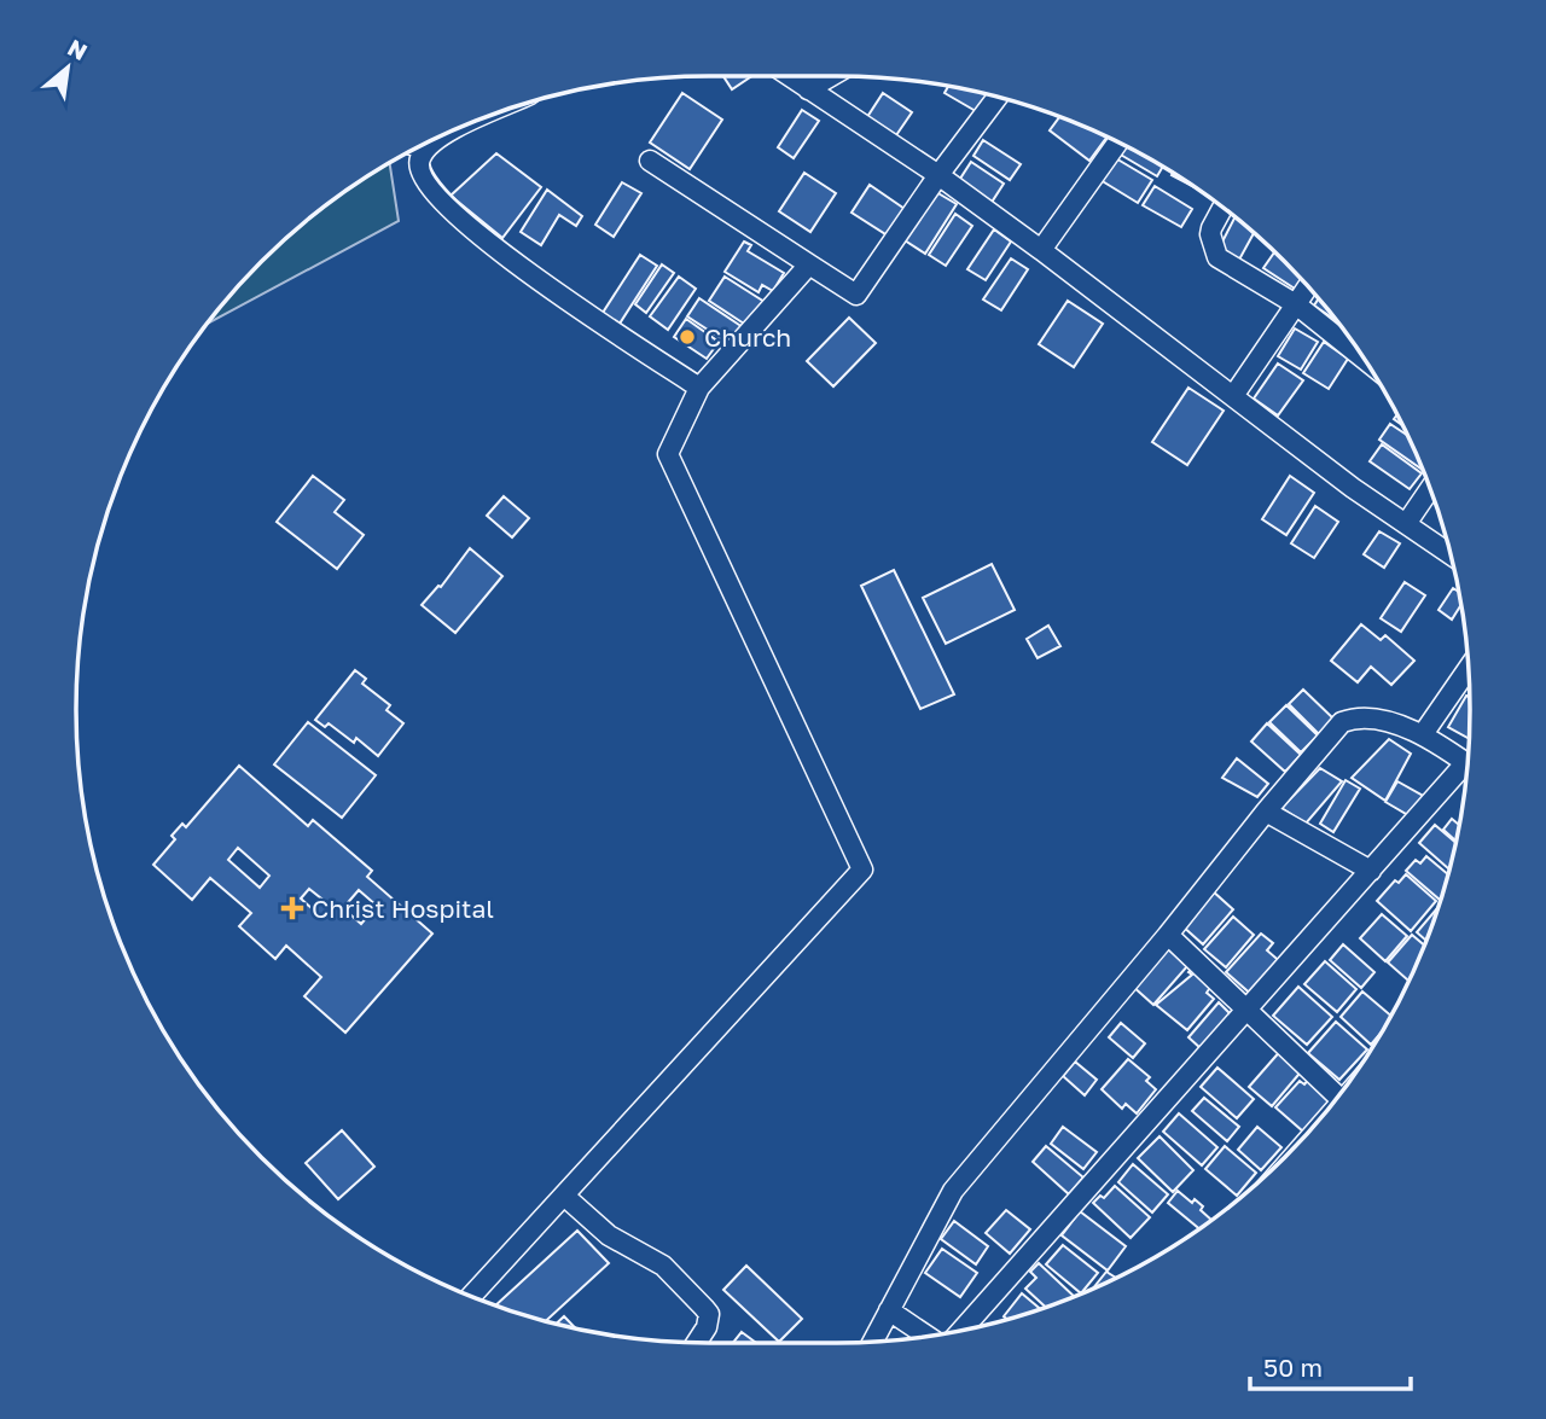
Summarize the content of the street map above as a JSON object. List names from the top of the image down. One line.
{"places":{"other":["Church"],"health":["Christ Hospital"]},"scale_bar":"50 m","north":"top right"}
